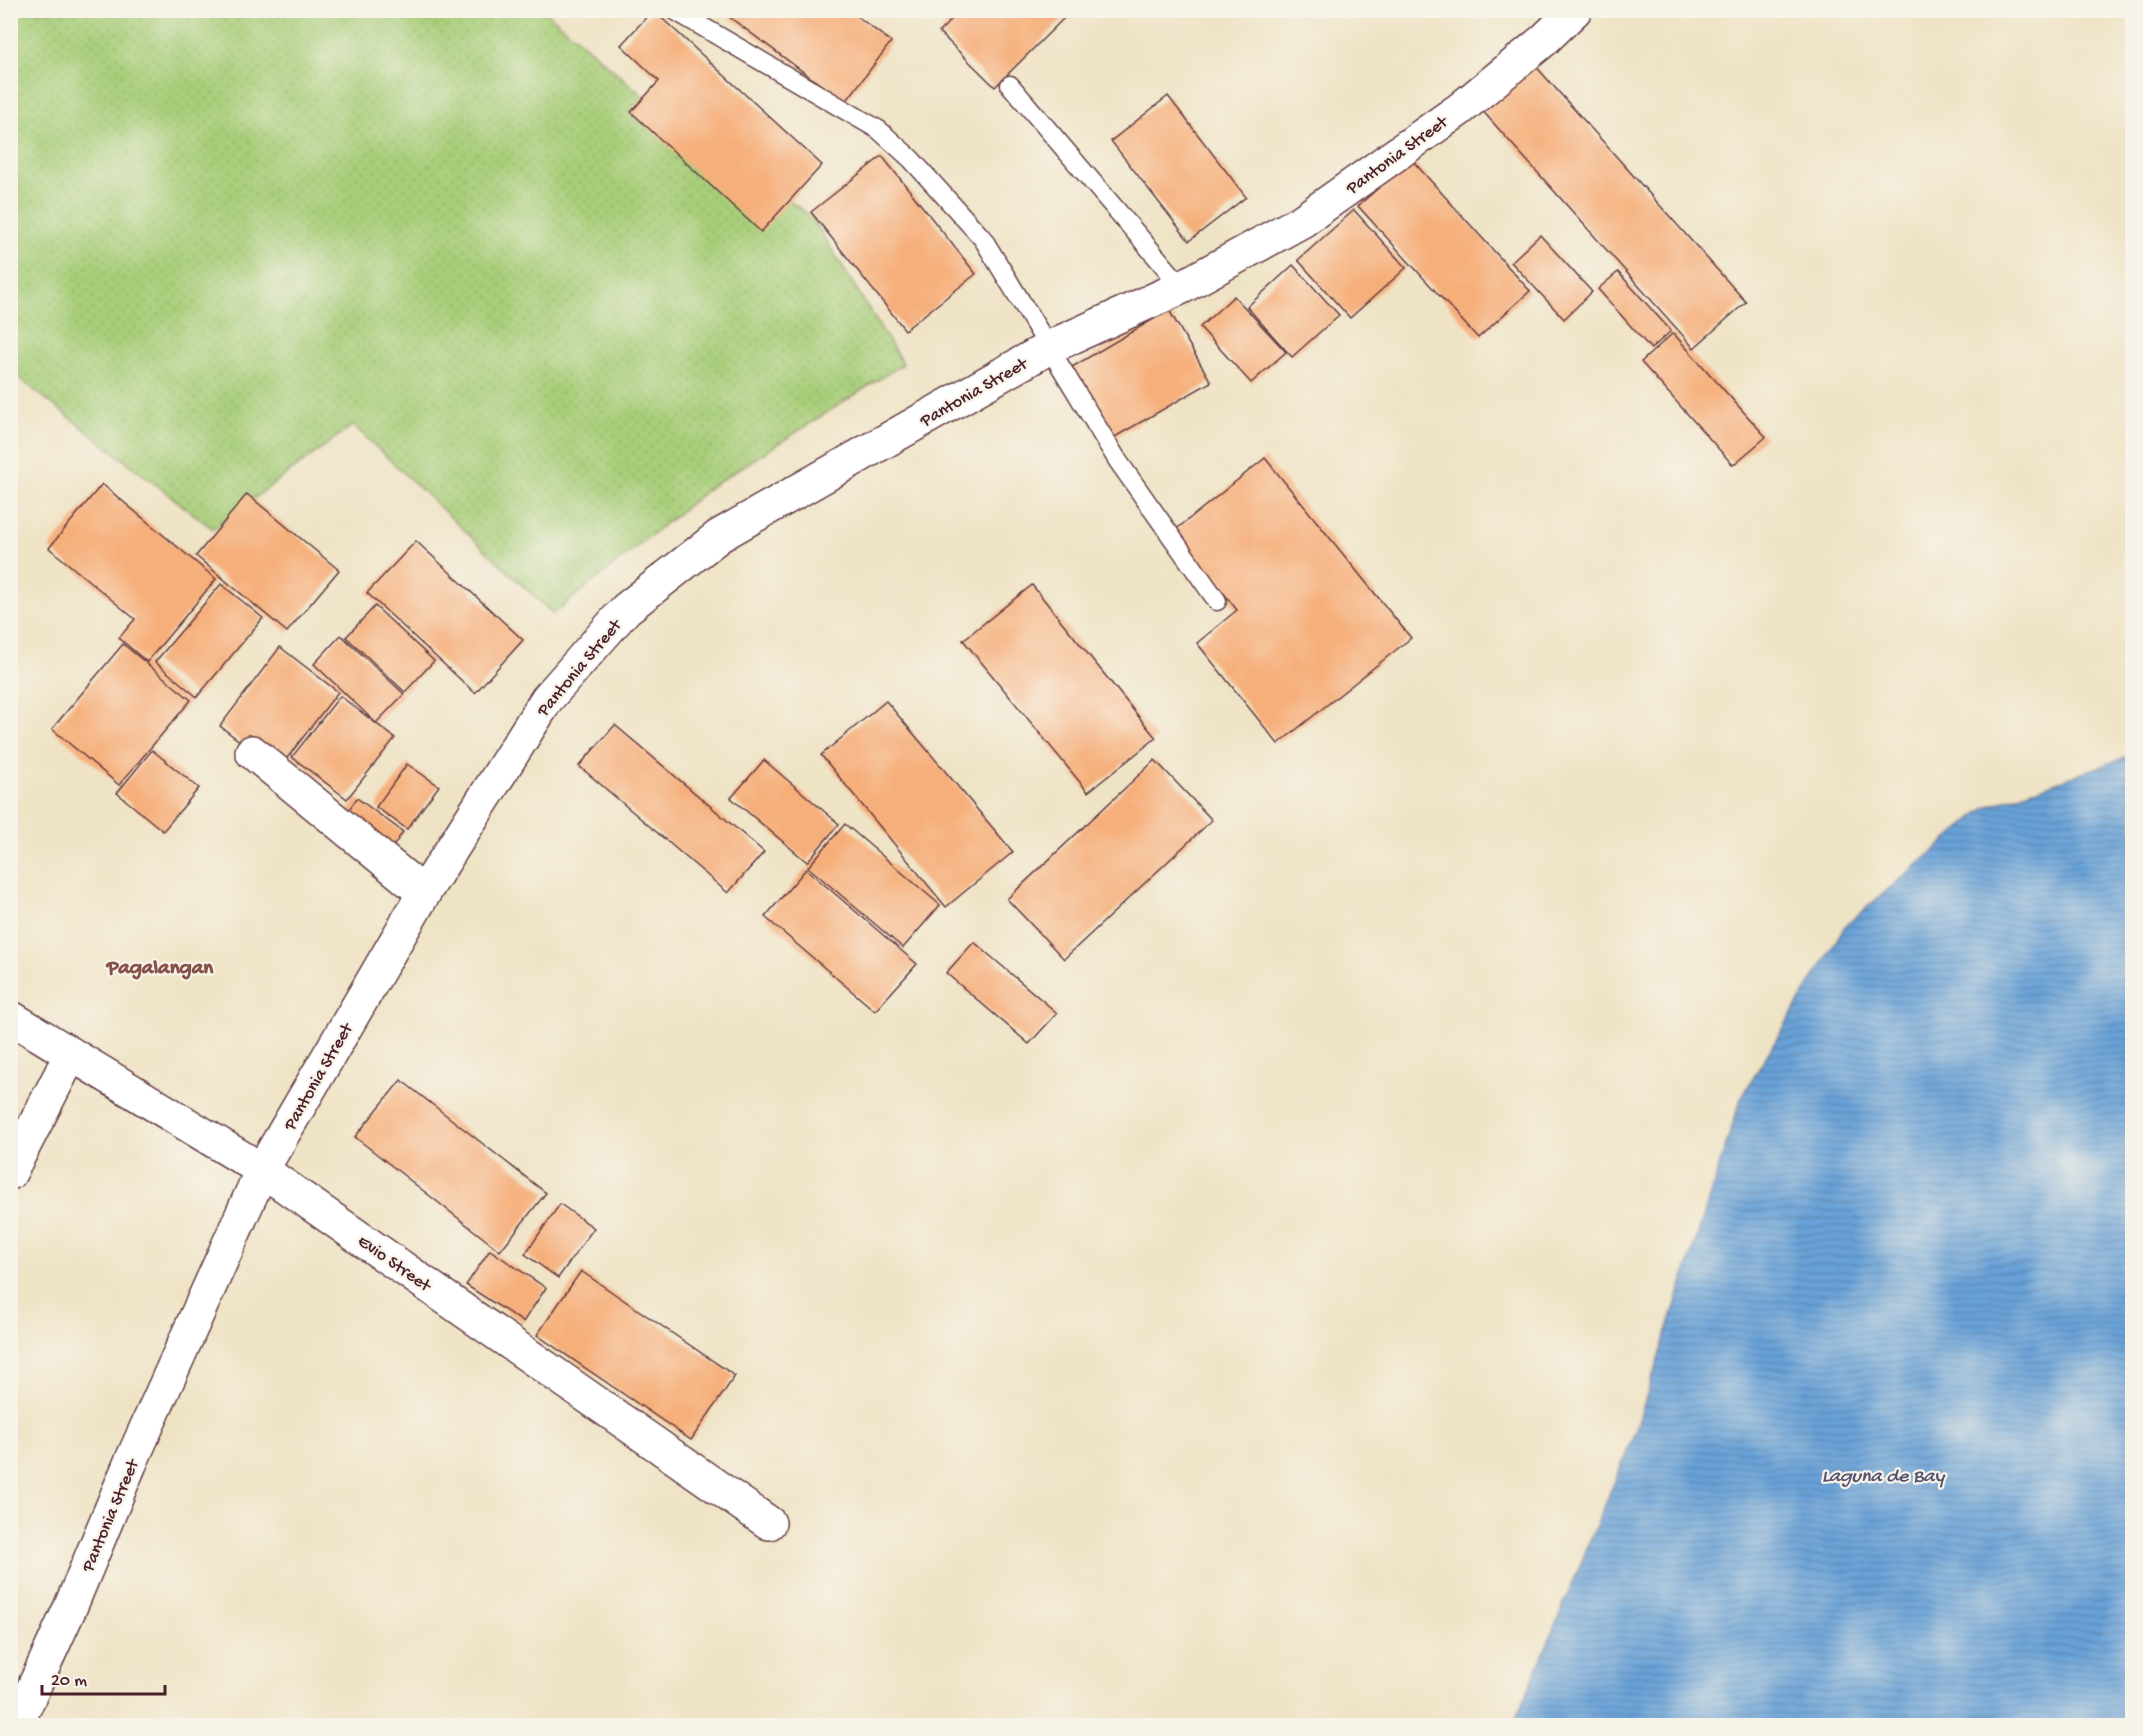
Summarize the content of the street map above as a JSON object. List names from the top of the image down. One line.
{"streets":{"street":["Pantonia Street","Evio Street"]},"crossings":[["Pantonia Street","Evio Street"]],"districts":["Pagalangan"],"water":["Laguna de Bay"],"scale_bar":"20 m"}
